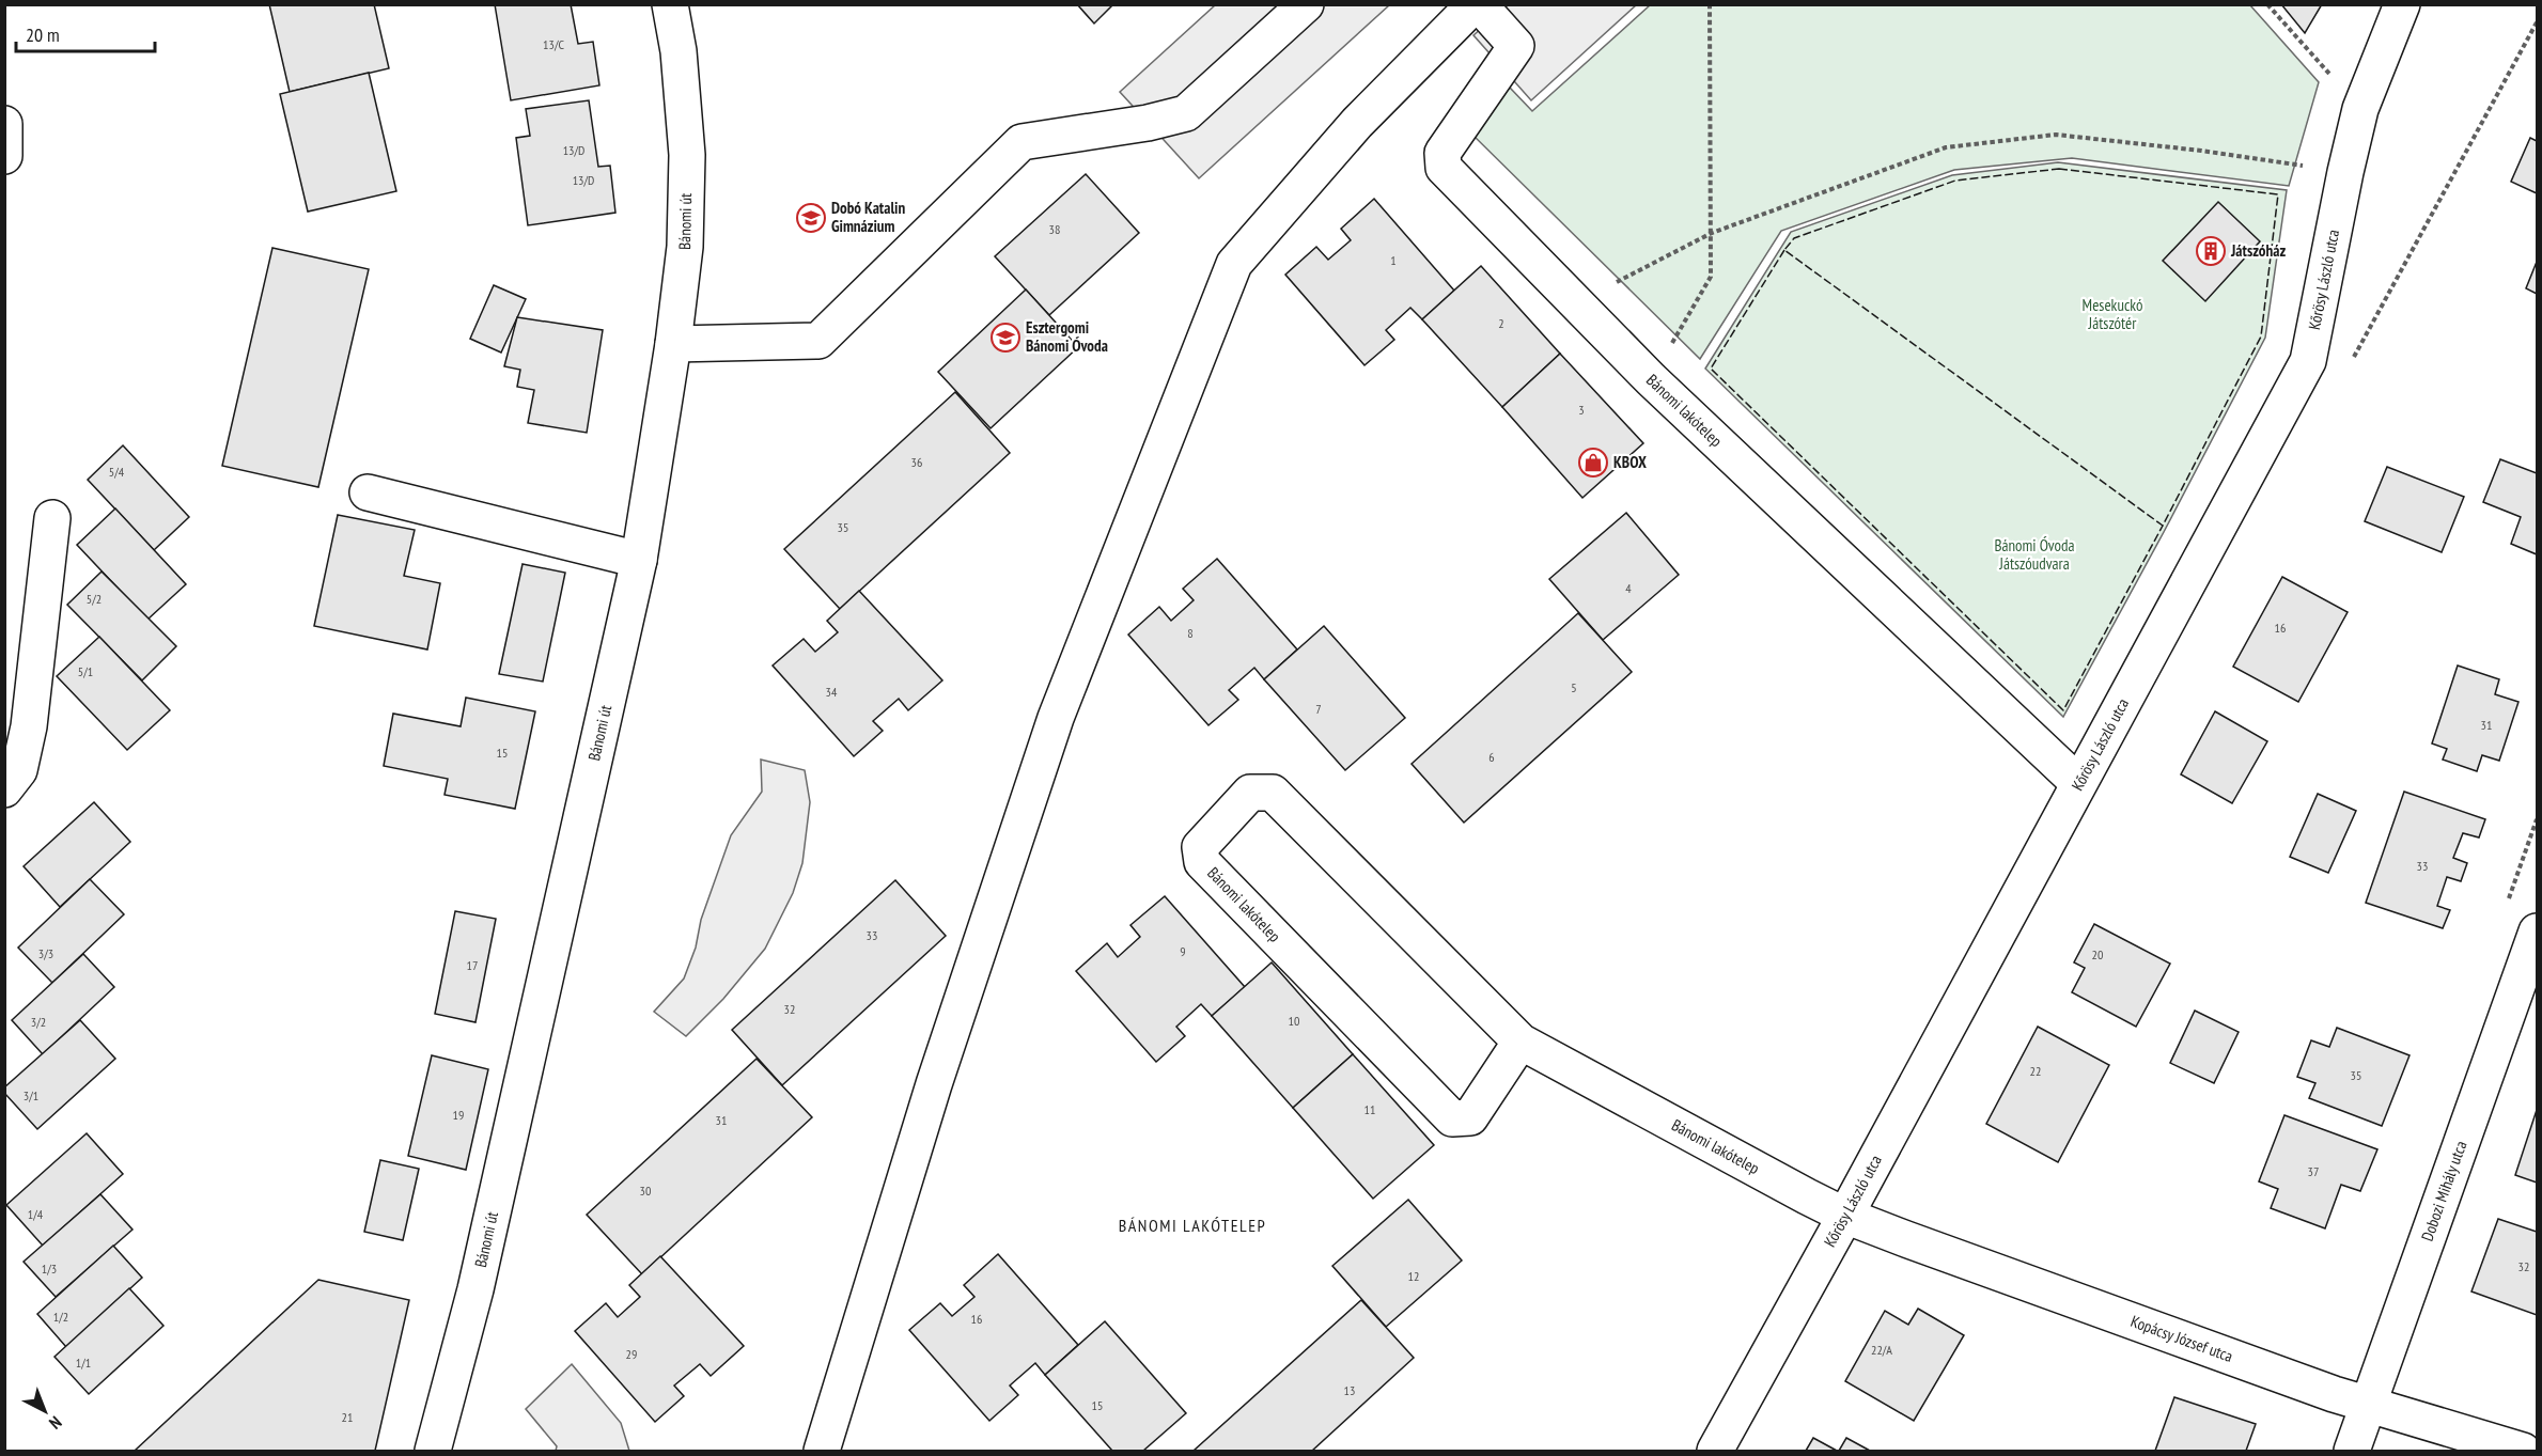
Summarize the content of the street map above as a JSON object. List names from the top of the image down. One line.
{"streets":{"street":["Bánomi út","Kőrösy László utca","Bánomi lakótelep","Dobozi Mihály utca","Kopácsy József utca"]},"crossings":[["Kőrösy László utca","Bánomi lakótelep"],["Kőrösy László utca","Kopácsy József utca"],["Bánomi lakótelep","Kopácsy József utca"],["Dobozi Mihály utca","Kopácsy József utca"]],"districts":["BÁNOMI LAKÓTELEP"],"parks":["Mesekuckó Játszótér","Bánomi Óvoda Játszóudvara"],"places":{"school or university":["Dobó Katalin Gimnázium","Esztergomi Bánomi Óvoda"],"building":["Játszóház"],"shop":["KBOX"]},"house_numbers":["13/C","13/D","13/D","38","1","2","3","36","5/4","35","4","5/2","16","8","5/1","5","34","7","31","15","6","33","33","9","3/3","20","17","32","10","3/2","22","35","3/1","11","19","31","37","30","1/4","32","1/3","12","1/2","16","22/A","29","1/1","13","15","21"],"scale_bar":"20 m","north":"bottom right"}
